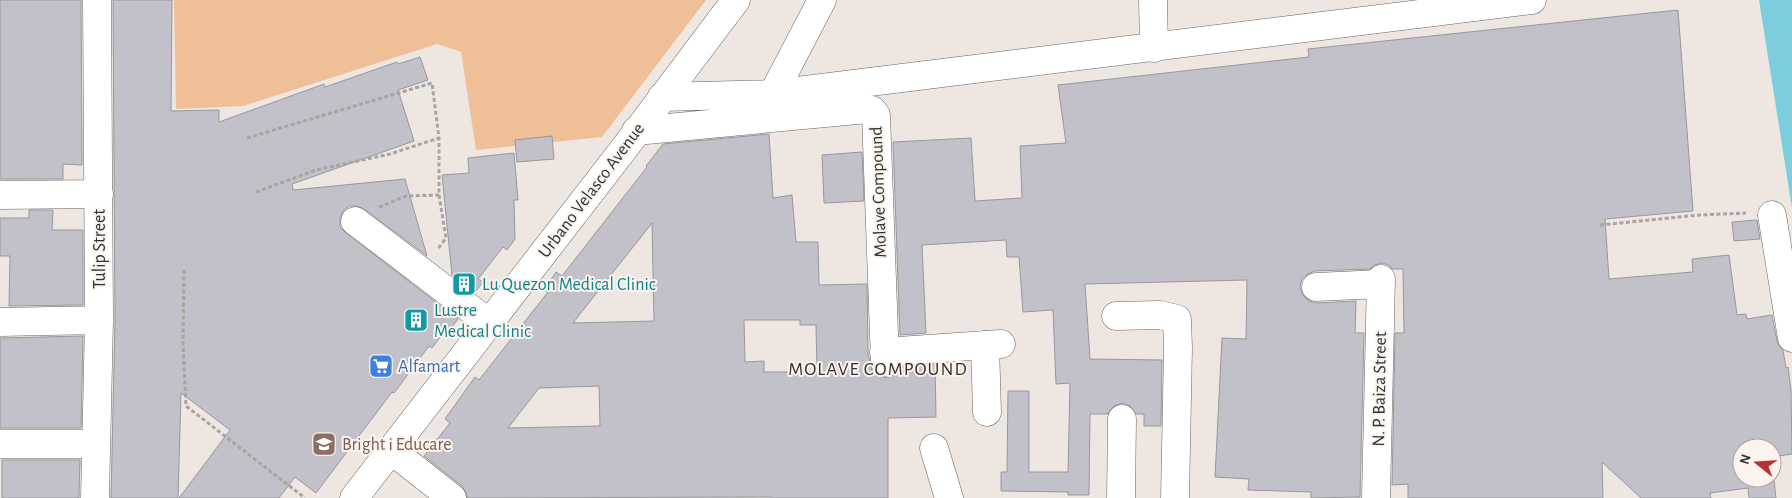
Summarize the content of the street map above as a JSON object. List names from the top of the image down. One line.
{"streets":{"street":["Urbano Velasco Avenue","Molave Compound","Tulip Street","N. P. Baiza Street"]},"crossings":[["Urbano Velasco Avenue","Molave Compound"]],"districts":["MOLAVE COMPOUND"],"places":{"building":["Lu Quezon Medical Clinic","Lustre Medical Clinic"],"supermarket":["Alfamart"],"school or university":["Bright i Educare"]},"north":"left"}
